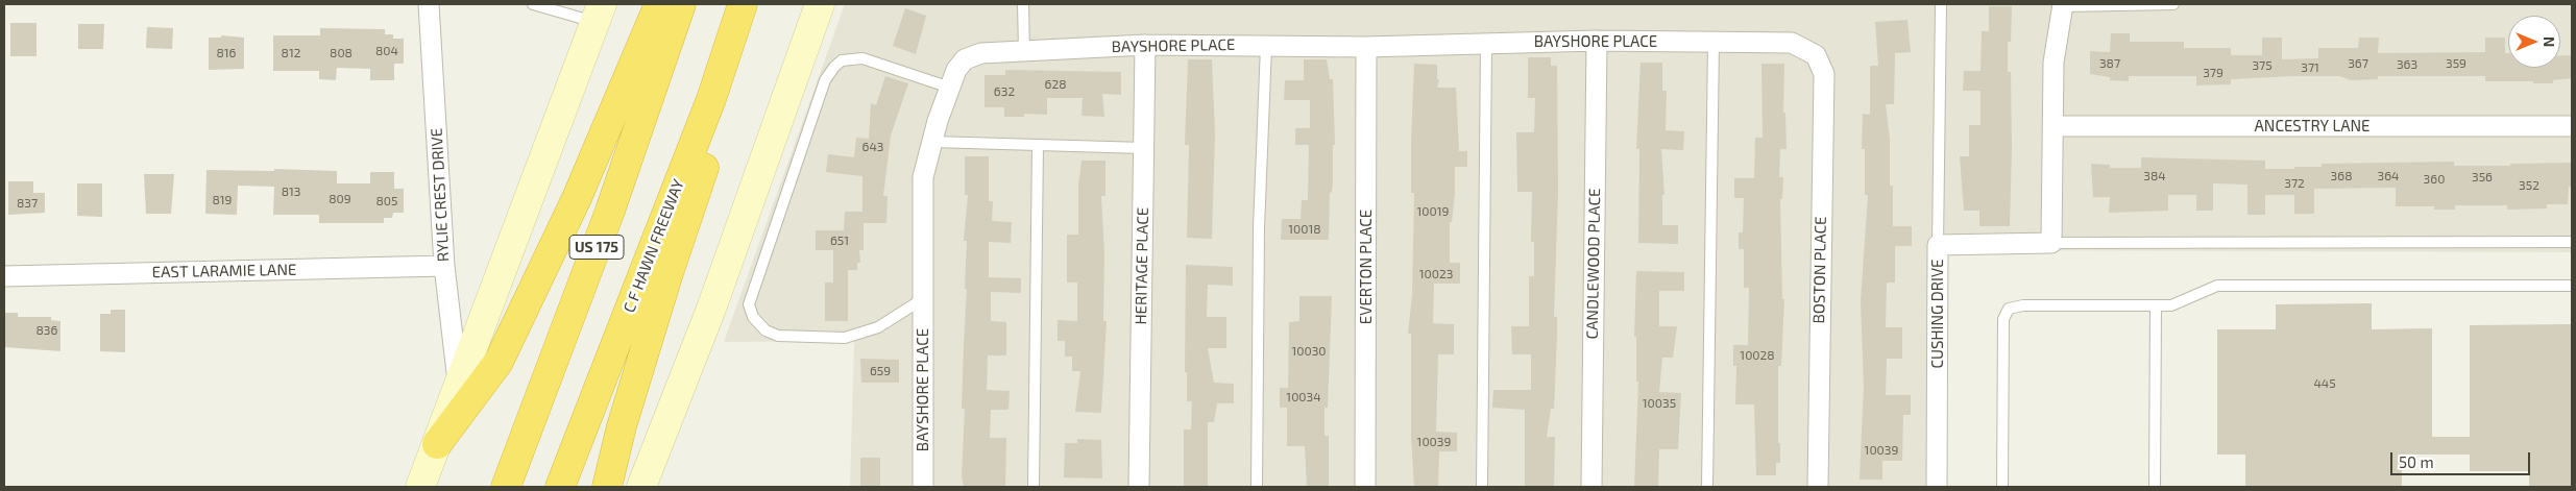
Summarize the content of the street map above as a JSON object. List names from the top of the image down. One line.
{"streets":{"highway":["C F HAWN FREEWAY","US 175"],"street":["BAYSHORE PLACE","ANCESTRY LANE","RYLIE CREST DRIVE","CANDLEWOOD PLACE","HERITAGE PLACE","EVERTON PLACE","BOSTON PLACE","EAST LARAMIE LANE","CUSHING DRIVE"]},"crossings":[["BAYSHORE PLACE","CANDLEWOOD PLACE"],["BAYSHORE PLACE","HERITAGE PLACE"],["BAYSHORE PLACE","EVERTON PLACE"],["BAYSHORE PLACE","BOSTON PLACE"],["RYLIE CREST DRIVE","EAST LARAMIE LANE"]],"house_numbers":["804","816","812","808","387","367","359","363","375","371","379","628","632","643","384","368","364","356","360","372","352","813","809","819","805","837","10019","10018","651","10023","836","10030","10028","659","445","10034","10035","10039","10039"],"scale_bar":"50 m","north":"right"}
